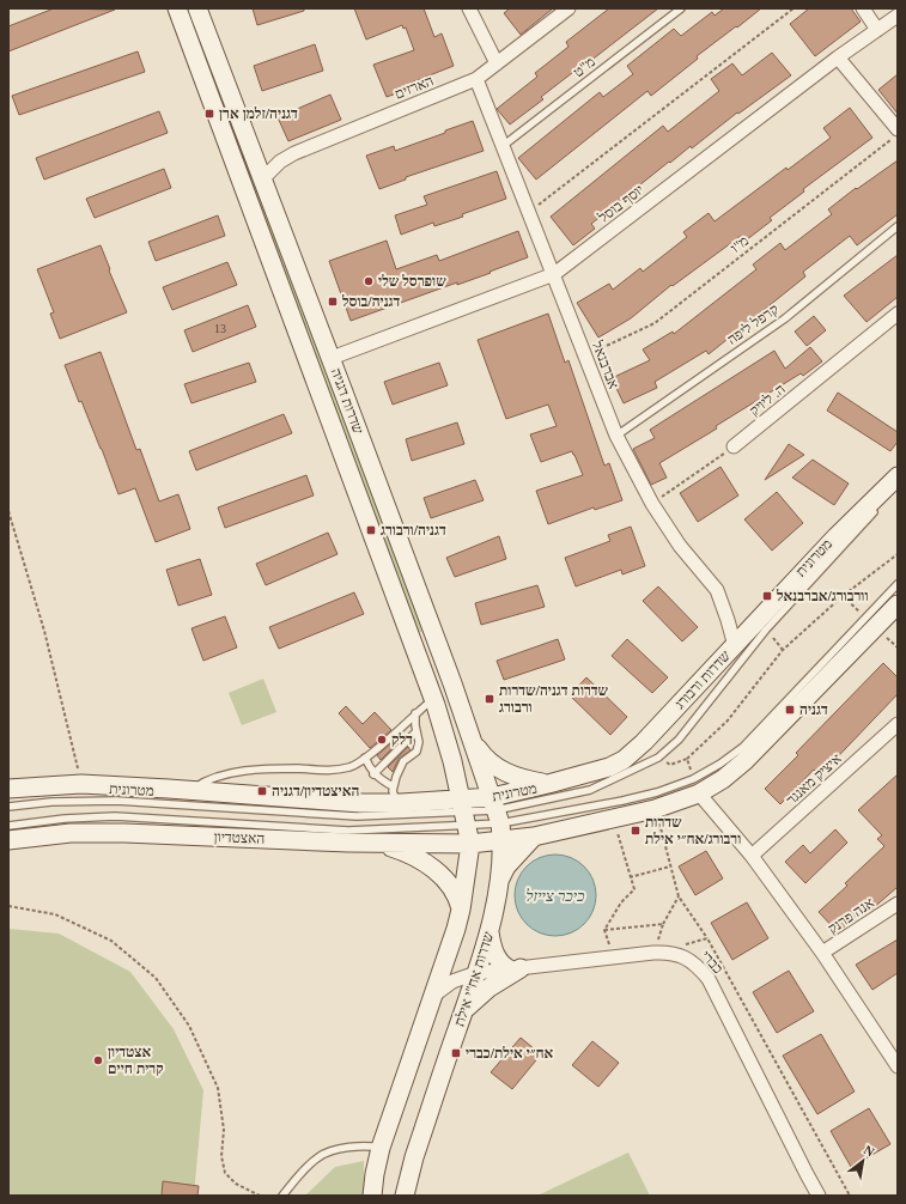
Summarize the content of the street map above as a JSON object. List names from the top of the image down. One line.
{"streets":{"main road":["שדרות דגניה","שדרות ורבורג","האצטדיון","שדרות אח\"י אילת"],"street":["הארזים","יוסף בוסל","אברבנאל","ה. ליויק","איציק מאנגר","אנה פרנק","כברי"],"lane":["מ\"ט","קרפל ליפה","מטרונית"],"path":["מ\"ו"]},"crossings":[["מ\"ט","אברבנאל"],["הארזים","אברבנאל"],["הארזים","שדרות דגניה"],["יוסף בוסל","אברבנאל"],["יוסף בוסל","שדרות דגניה"],["מ\"ו","אברבנאל"],["קרפל ליפה","אברבנאל"],["אברבנאל","שדרות ורבורג"],["שדרות דגניה","מטרונית"],["שדרות דגניה","שדרות ורבורג"],["שדרות דגניה","האצטדיון"],["שדרות דגניה","שדרות אח\"י אילת"],["מטרונית","שדרות ורבורג"],["מטרונית","שדרות אח\"י אילת"],["שדרות ורבורג","האצטדיון"],["שדרות ורבורג","שדרות אח\"י אילת"],["כברי","שדרות אח\"י אילת"]],"water":["כיכר צייזל"],"places":{"transit":["דגניה/זלמן ארן","דגניה/בוסל","דגניה/ורבורג","וורבורג/אברבנאל","שדרות דגניה/שדרות ורבורג","דגניה","האיצטדיון/דגניה","שדרות ורבורג/אח״י אילת","אח״י אילת/כברי"],"other":["שופרסל שלי","דלק","אצטדיון קרית חיים"]},"house_numbers":["13"],"north":"top right"}
